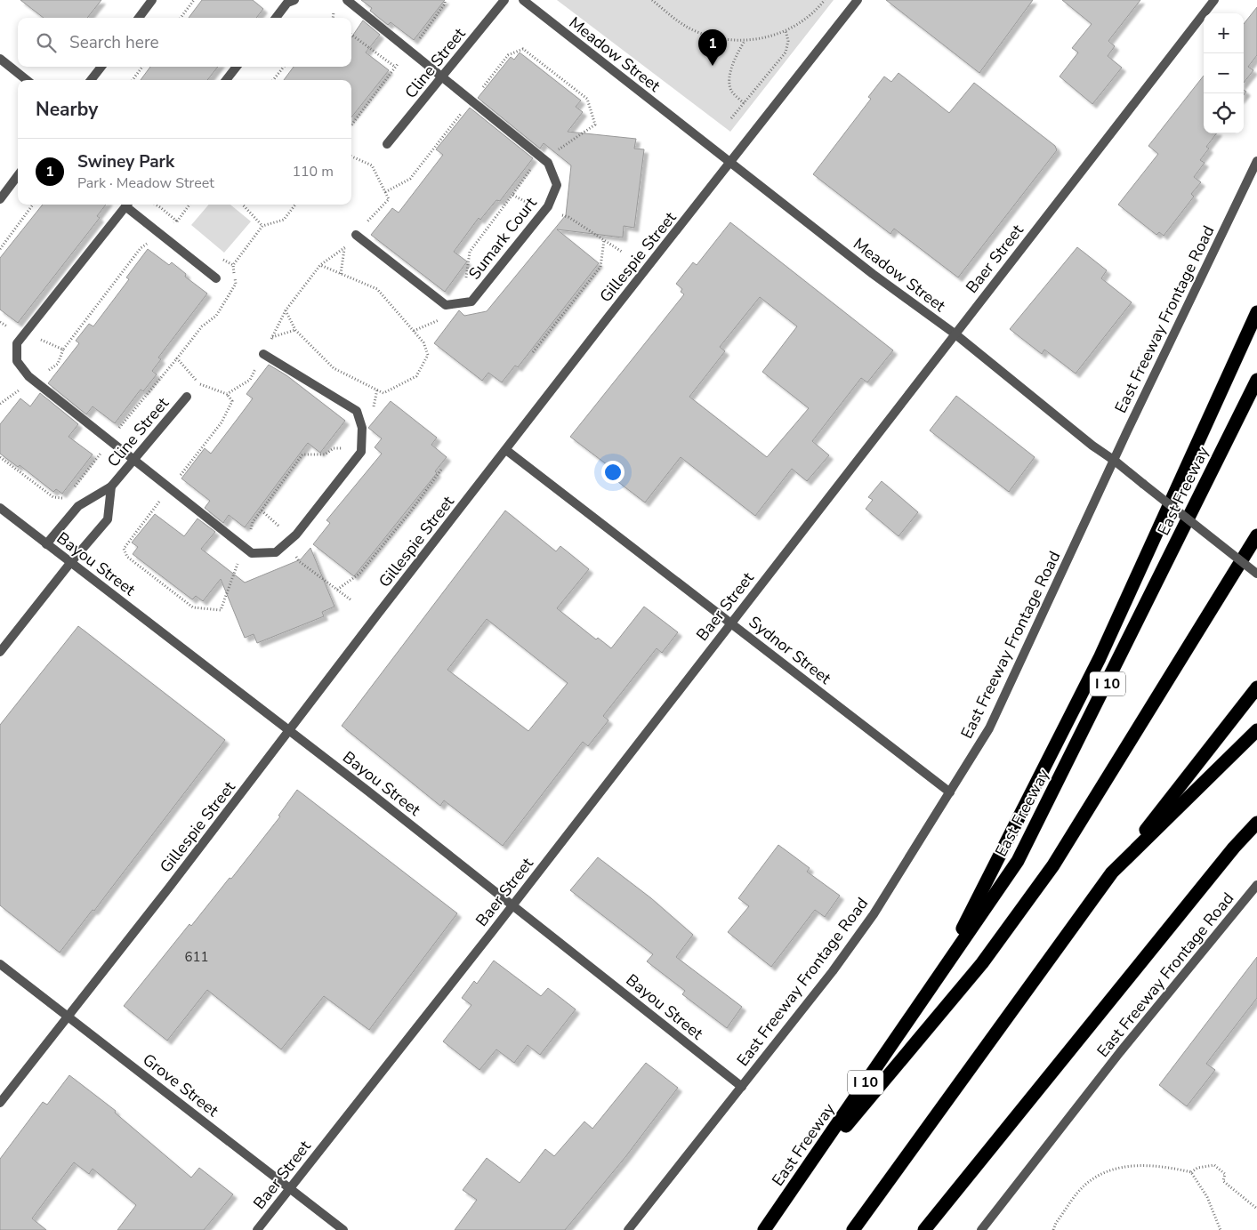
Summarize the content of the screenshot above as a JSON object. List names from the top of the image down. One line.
{"streets":{"highway":["East Freeway","I 10"],"street":["Meadow Street","Cline Street","Sumark Court","Gillespie Street","Baer Street","East Freeway Frontage Road","Bayou Street","Sydnor Street","Grove Street"]},"crossings":[["Meadow Street","Gillespie Street"],["Meadow Street","Baer Street"],["Meadow Street","East Freeway Frontage Road"],["Cline Street","Sumark Court"],["Cline Street","Bayou Street"],["Gillespie Street","Bayou Street"],["Gillespie Street","Sydnor Street"],["Gillespie Street","Grove Street"],["Baer Street","Bayou Street"],["Baer Street","Sydnor Street"],["Baer Street","Grove Street"],["East Freeway Frontage Road","Bayou Street"],["East Freeway Frontage Road","Sydnor Street"]],"house_numbers":["611"],"page":{"map_buttons":["+","−"],"search":"Search here","pins":"1","heading":"Nearby","list":[{"mark":"1","name":"Swiney Park","note":"Park · Meadow Street","value":"110 m"}]}}
